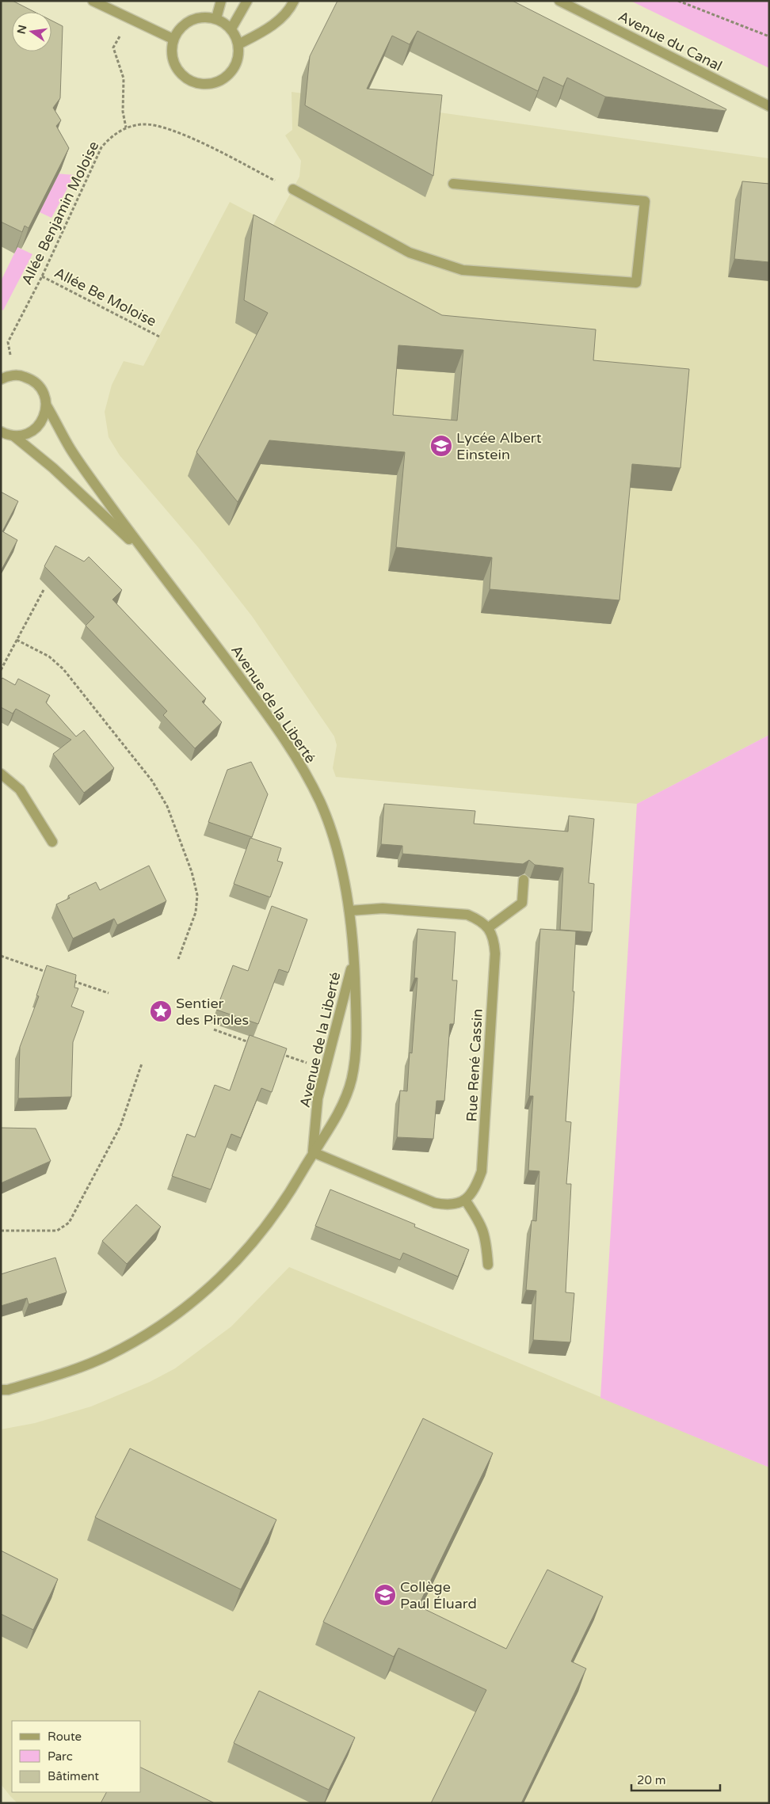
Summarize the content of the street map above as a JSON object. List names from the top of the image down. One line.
{"streets":{"street":["Avenue du Canal","Avenue de la Liberté","Rue René Cassin"],"path":["Allée Benjamin Moloise","Allée Be Moloise"]},"crossings":[["Allée Benjamin Moloise","Allée Be Moloise"],["Allée Benjamin Moloise","Avenue de la Liberté"]],"places":{"school or university":["Lycée Albert Einstein","Collège Paul Éluard"],"place":["Sentier des Piroles"]},"legend":["Route","Parc","Bâtiment"],"scale_bar":"20 m","north":"left"}
